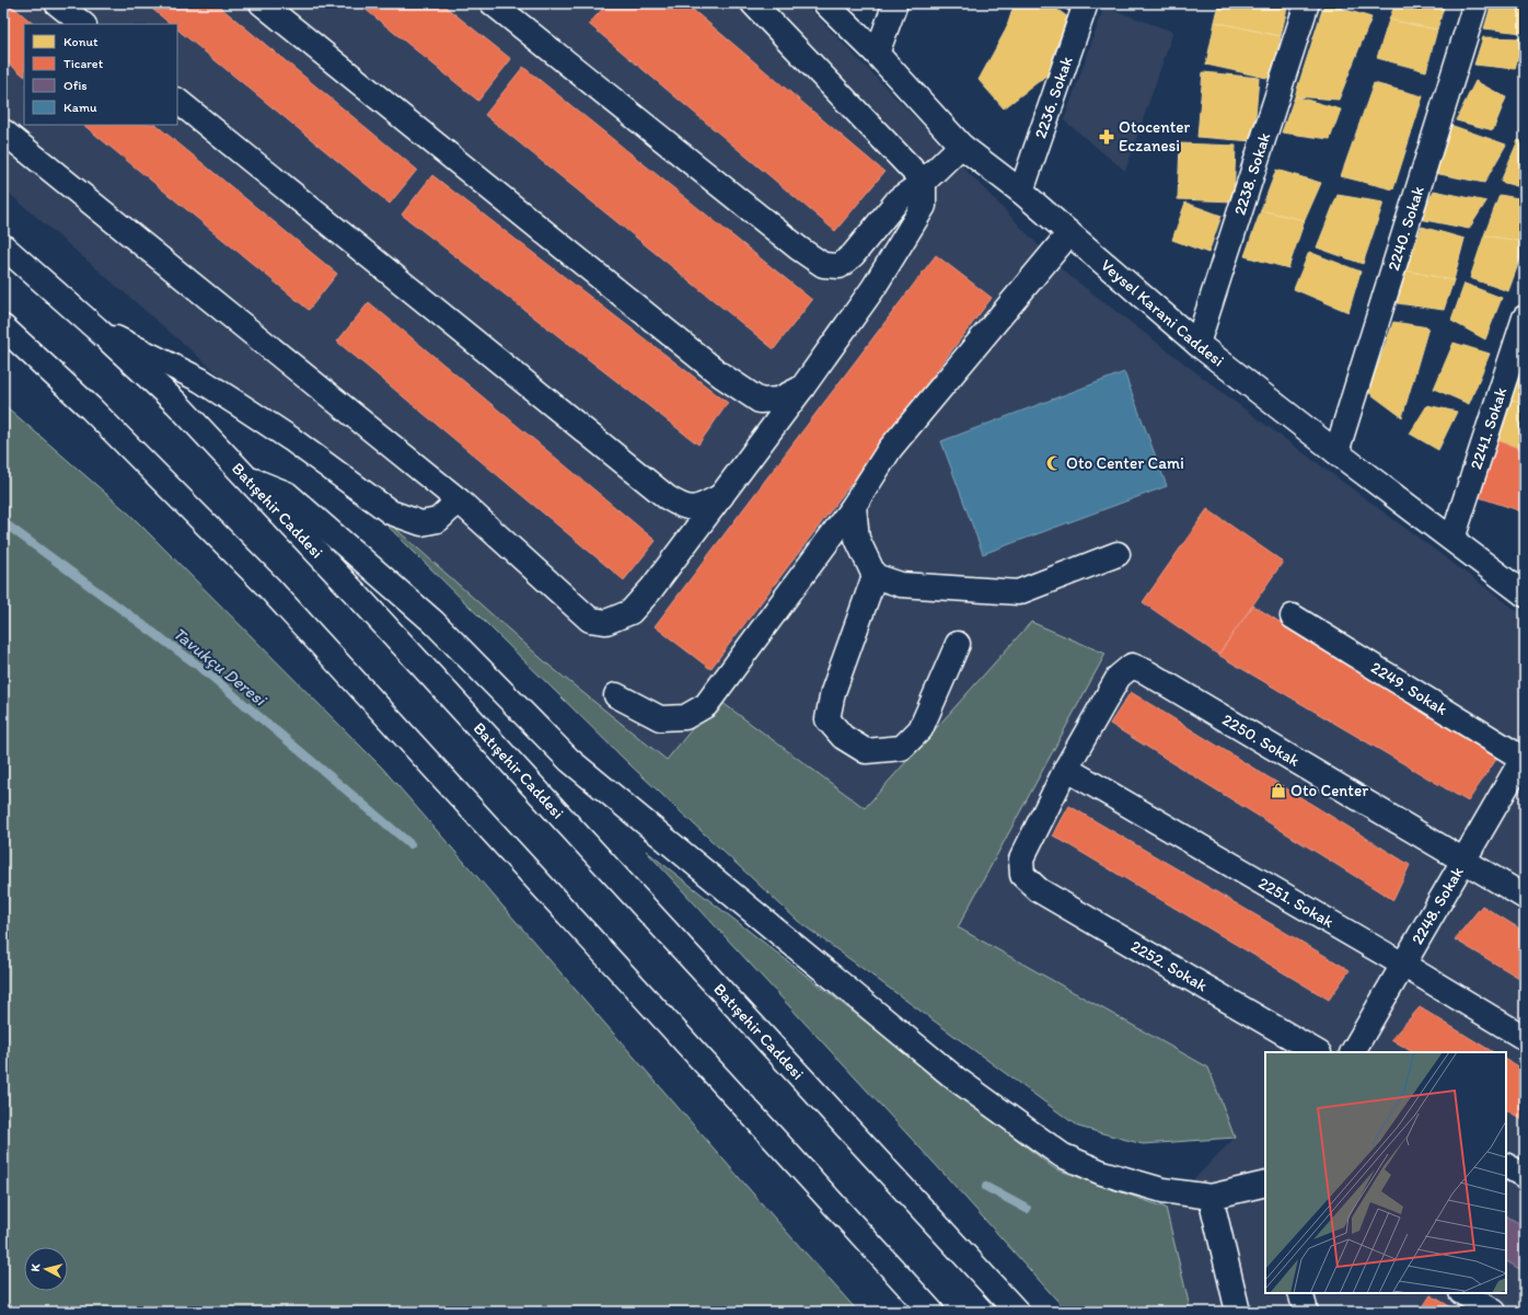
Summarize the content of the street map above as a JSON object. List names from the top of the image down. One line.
{"streets":{"main road":["2236. Sokak","2238. Sokak","2240. Sokak","Veysel Karani Caddesi","2241. Sokak","Batışehir Caddesi","2249. Sokak","2250. Sokak","2251. Sokak","2248. Sokak","2252. Sokak"]},"crossings":[["2236. Sokak","Veysel Karani Caddesi"],["2238. Sokak","Veysel Karani Caddesi"],["2240. Sokak","Veysel Karani Caddesi"],["Veysel Karani Caddesi","2241. Sokak"],["2249. Sokak","2248. Sokak"],["2250. Sokak","2251. Sokak"],["2250. Sokak","2248. Sokak"],["2250. Sokak","2252. Sokak"],["2251. Sokak","2248. Sokak"],["2251. Sokak","2252. Sokak"]],"water":["Tavukçu Deresi"],"places":{"pharmacy":["Otocenter Eczanesi"],"mosque":["Oto Center Cami"],"shop":["Oto Center"]},"legend":["Konut","Ticaret","Ofis","Kamu"],"north":"left"}
